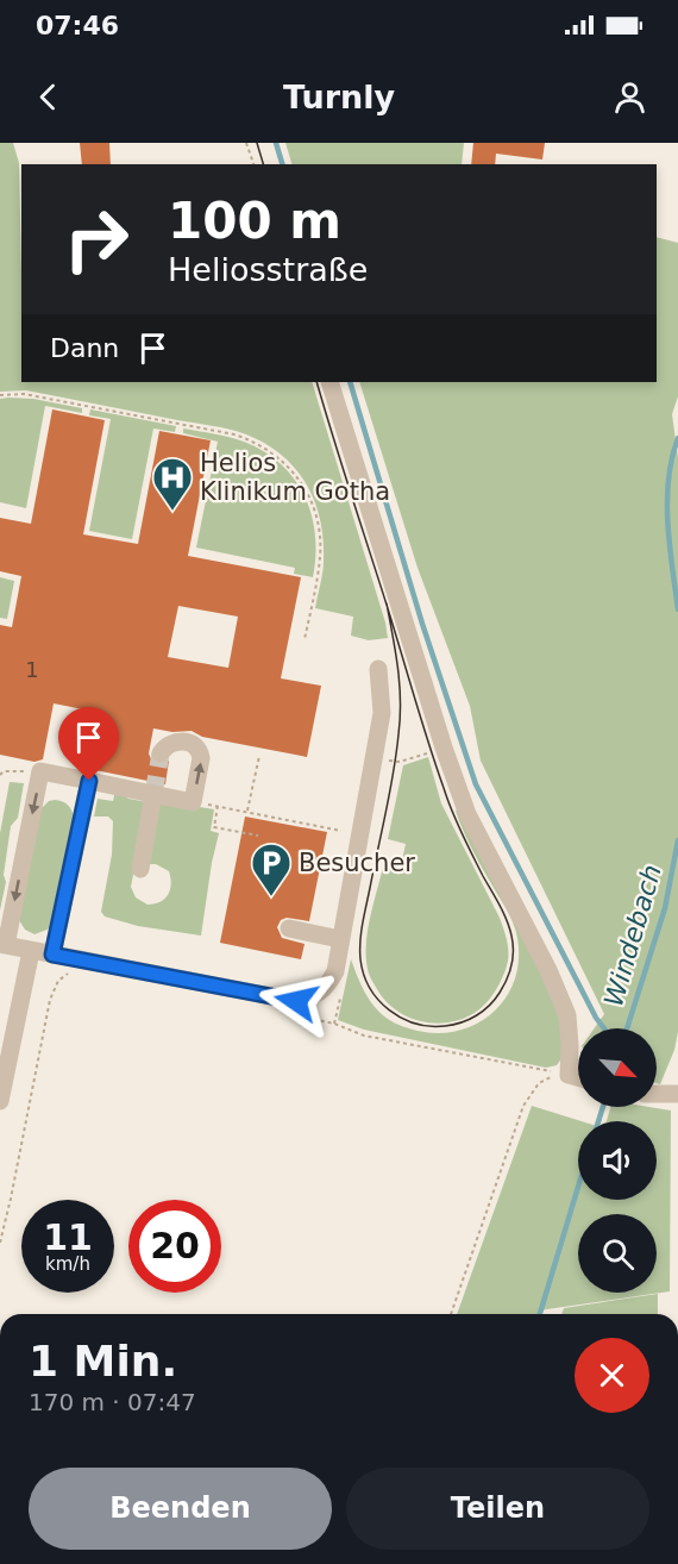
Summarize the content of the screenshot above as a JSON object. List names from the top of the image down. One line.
{"water":["Windebach"],"places":{"hospital":["Helios Klinikum Gotha"],"parking":["Besucher"]},"house_numbers":["1"],"north":"bottom right","page":{"status":"07:46","header":"Turnly","turn":["100 m","Heliosstraße"],"then":"Dann","speed":"11 km/h","limit":"20","heading":["1 Min.","170 m · 07:47"],"buttons":["Beenden","Teilen"]}}
